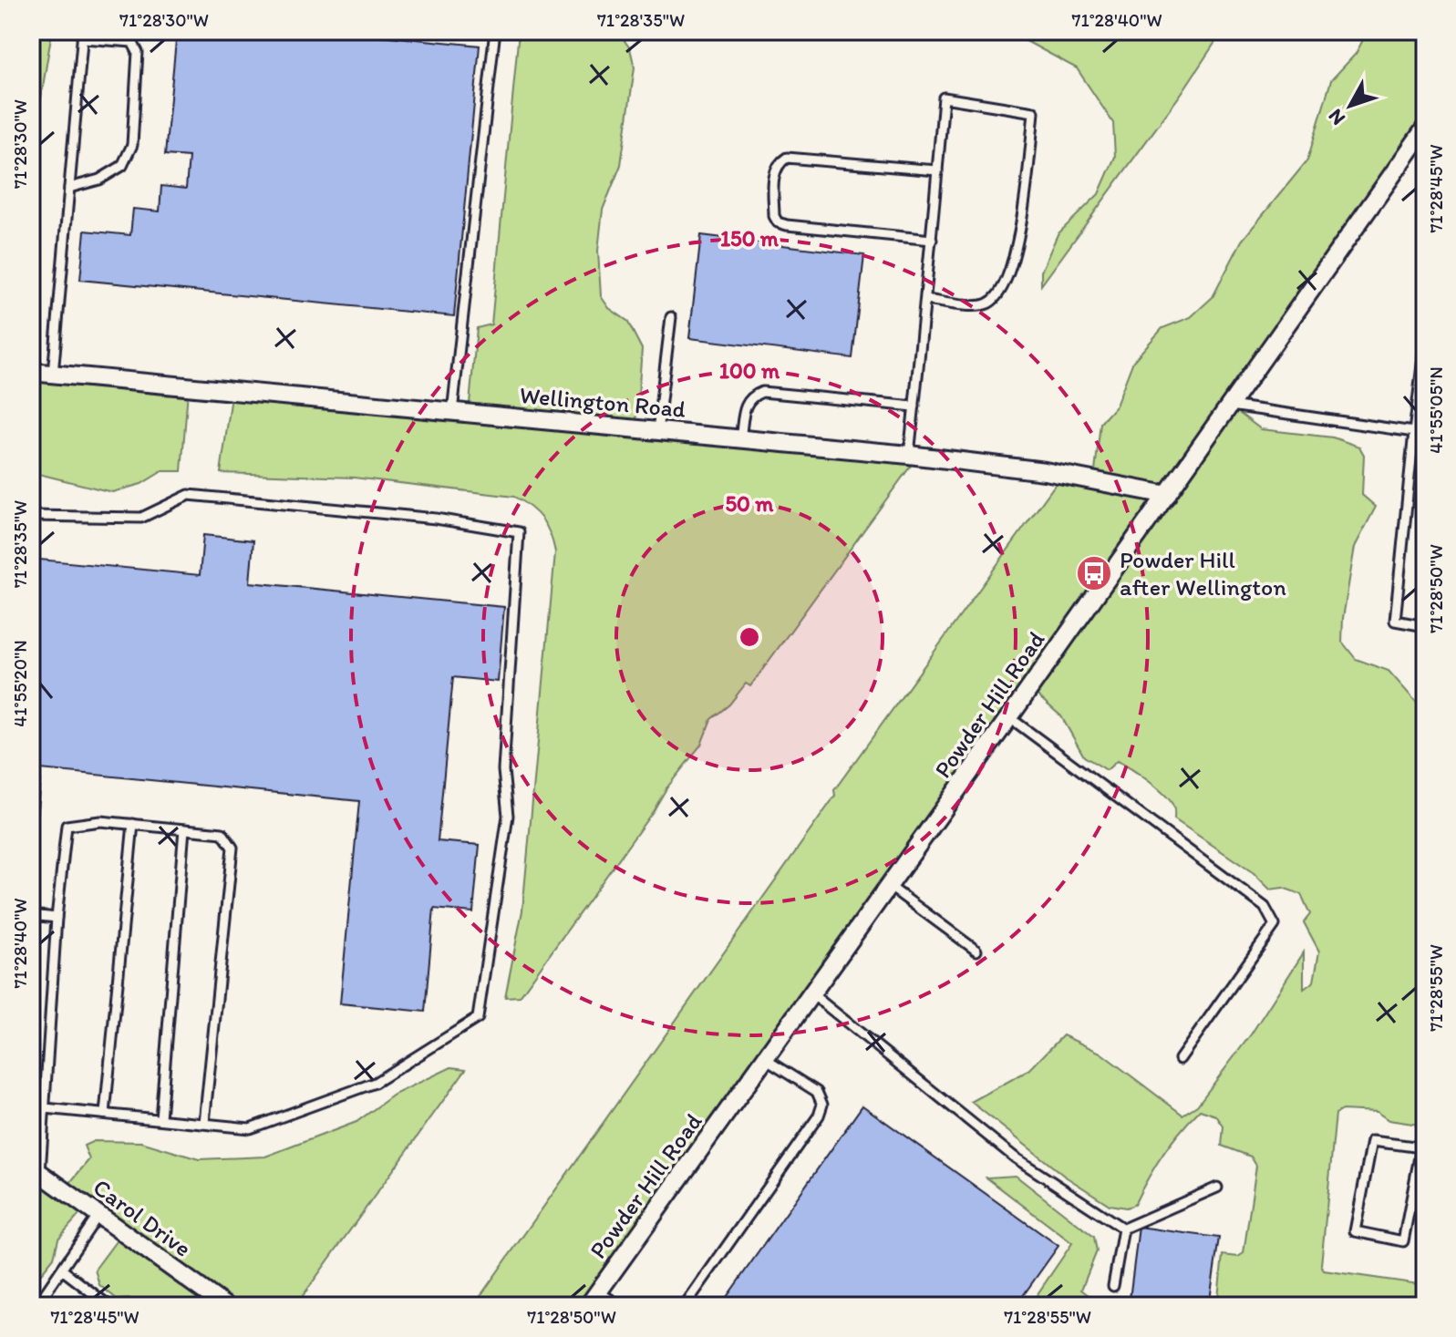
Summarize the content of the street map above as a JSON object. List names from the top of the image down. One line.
{"streets":{"street":["Wellington Road","Powder Hill Road","Carol Drive"]},"crossings":[["Wellington Road","Powder Hill Road"]],"places":{"bus stop":["Powder Hill after Wellington"]},"north":"bottom left","coordinates":["71°28'30\"W","71°28'35\"W","71°28'40\"W","71°28'45\"W","41°55'05\"N","71°28'50\"W","41°55'20\"N","71°28'55\"W"],"rings":["150 m","100 m","50 m"]}
